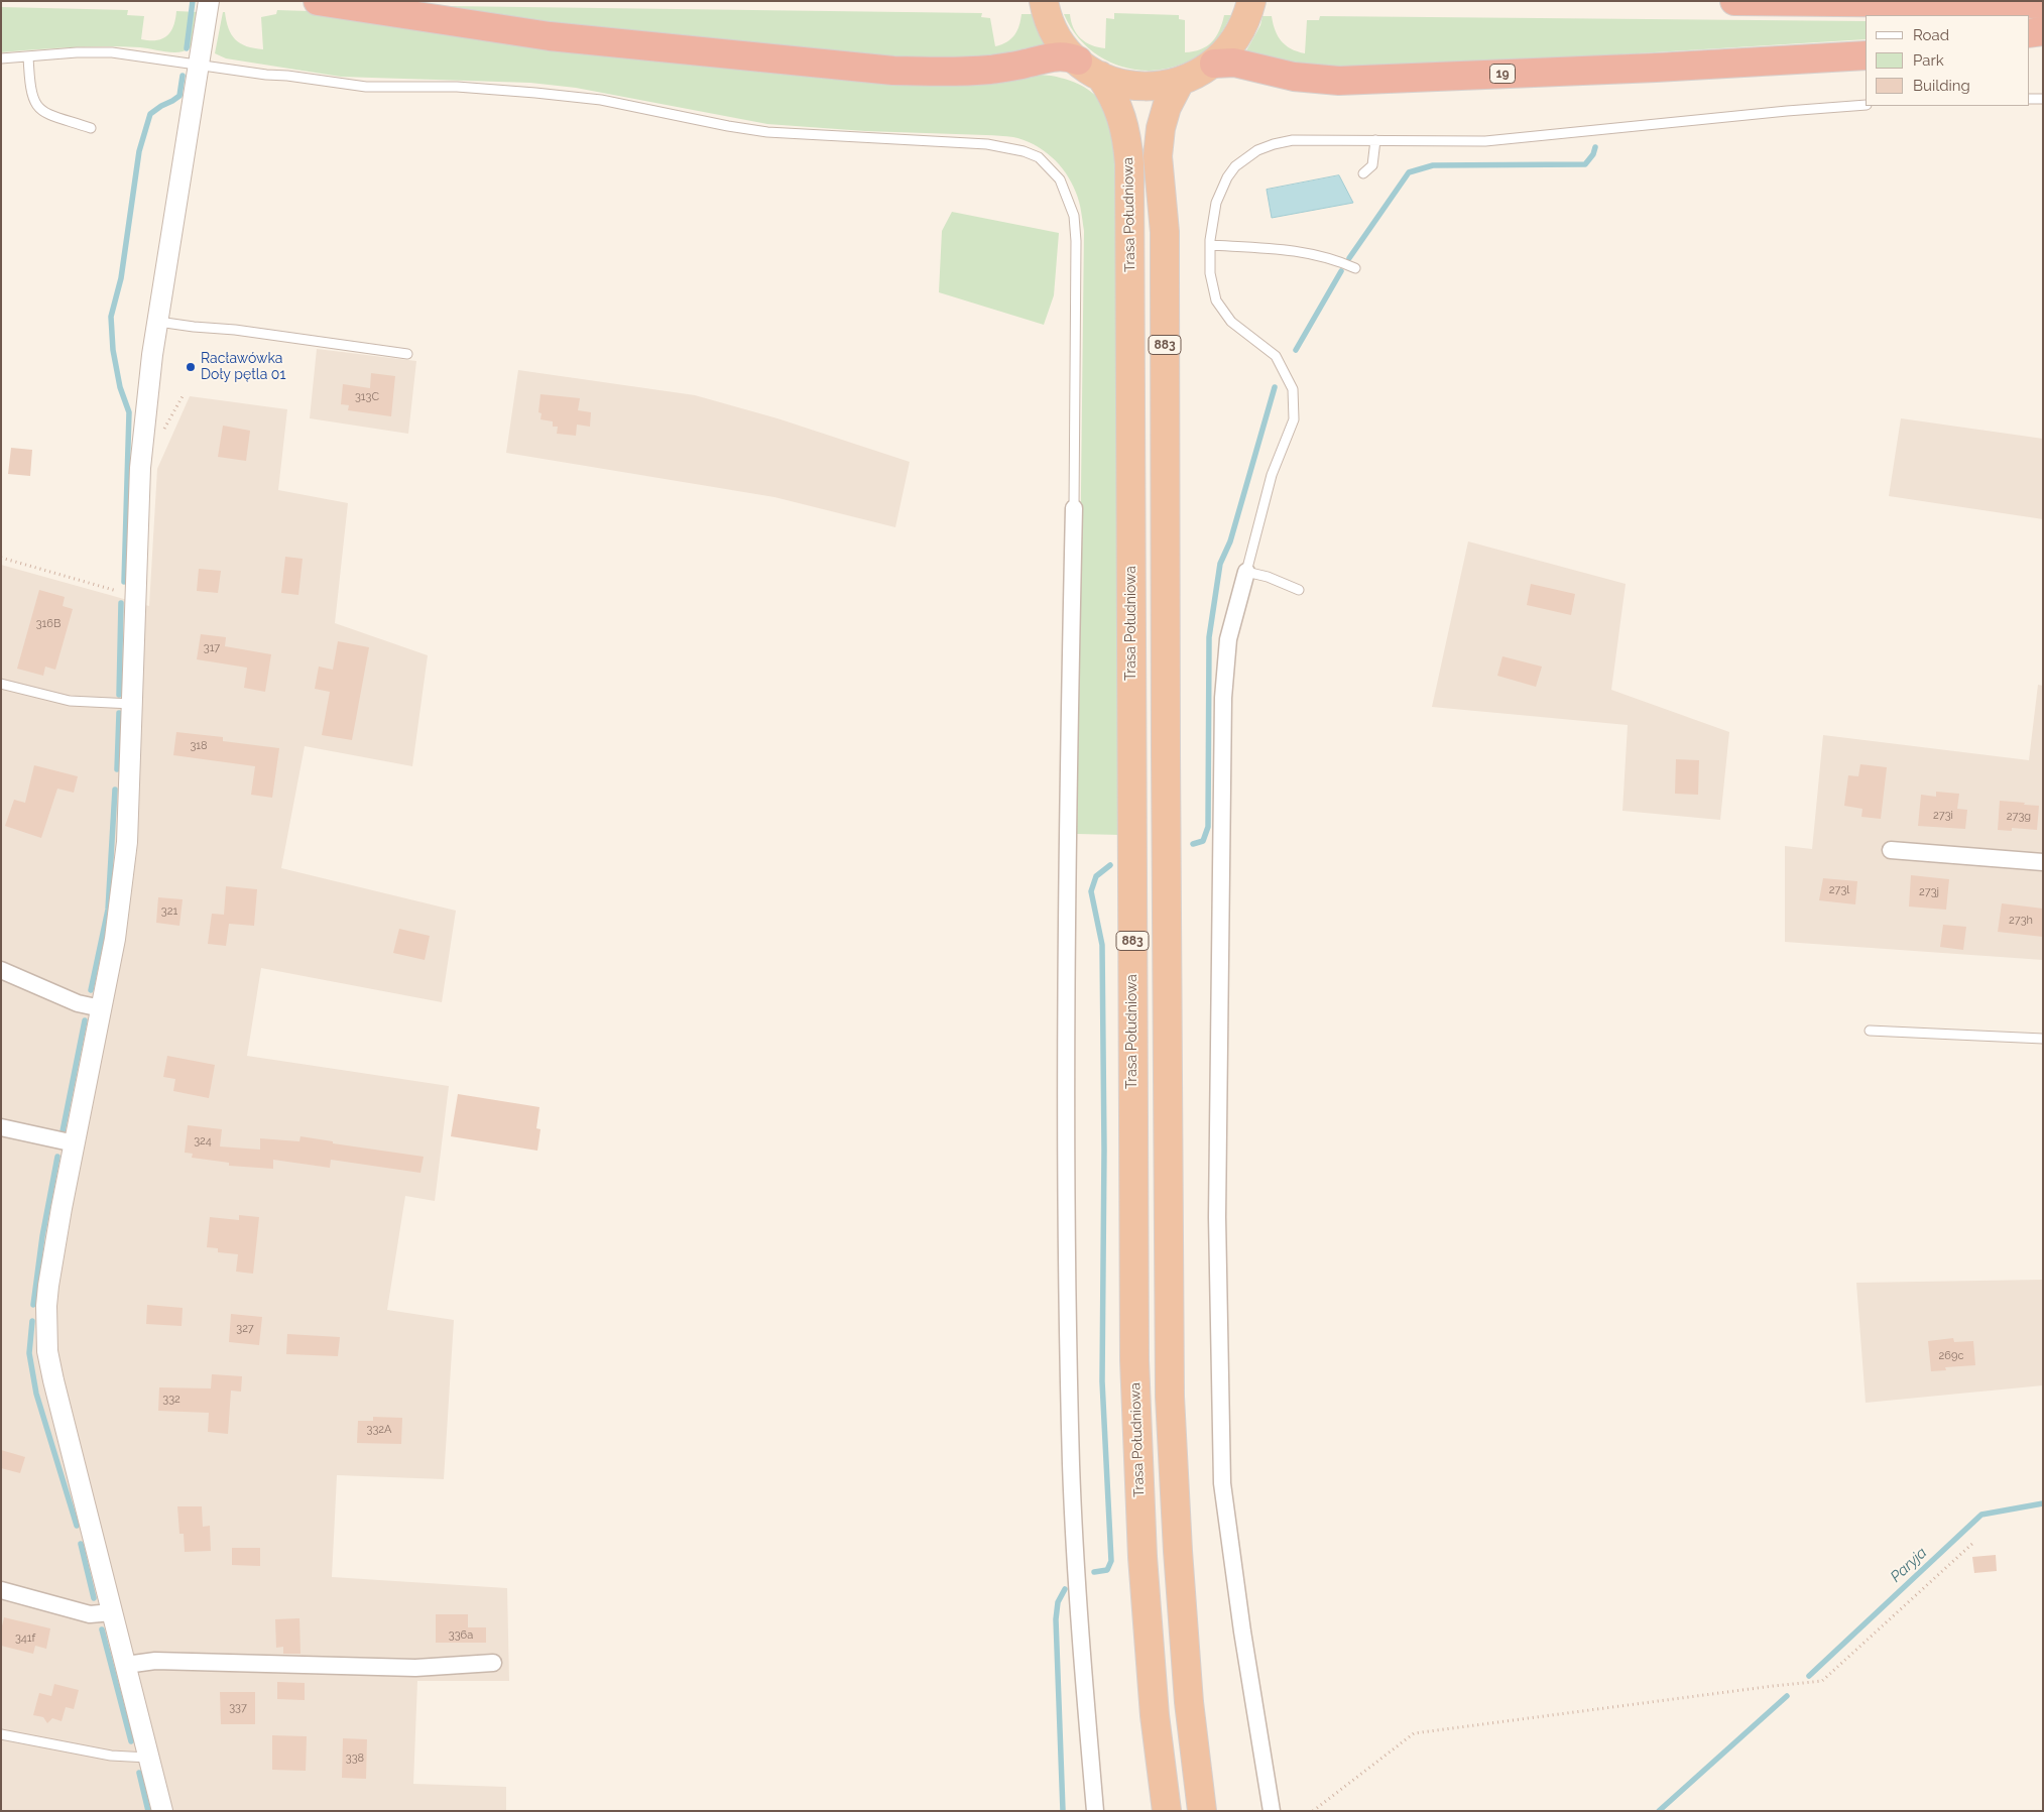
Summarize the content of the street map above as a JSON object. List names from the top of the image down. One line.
{"streets":{"highway":["19","Trasa Południowa","883"]},"crossings":[["19","883"],["Trasa Południowa","883"]],"water":["Paryja"],"places":["Racławówka Doły pętla 01"],"house_numbers":["313C","316B","317","318","273i","273g","273l","273j","321","273h","324","327","269c","332","332A","336a","341f","337","338"],"legend":["Road","Park","Building"]}
